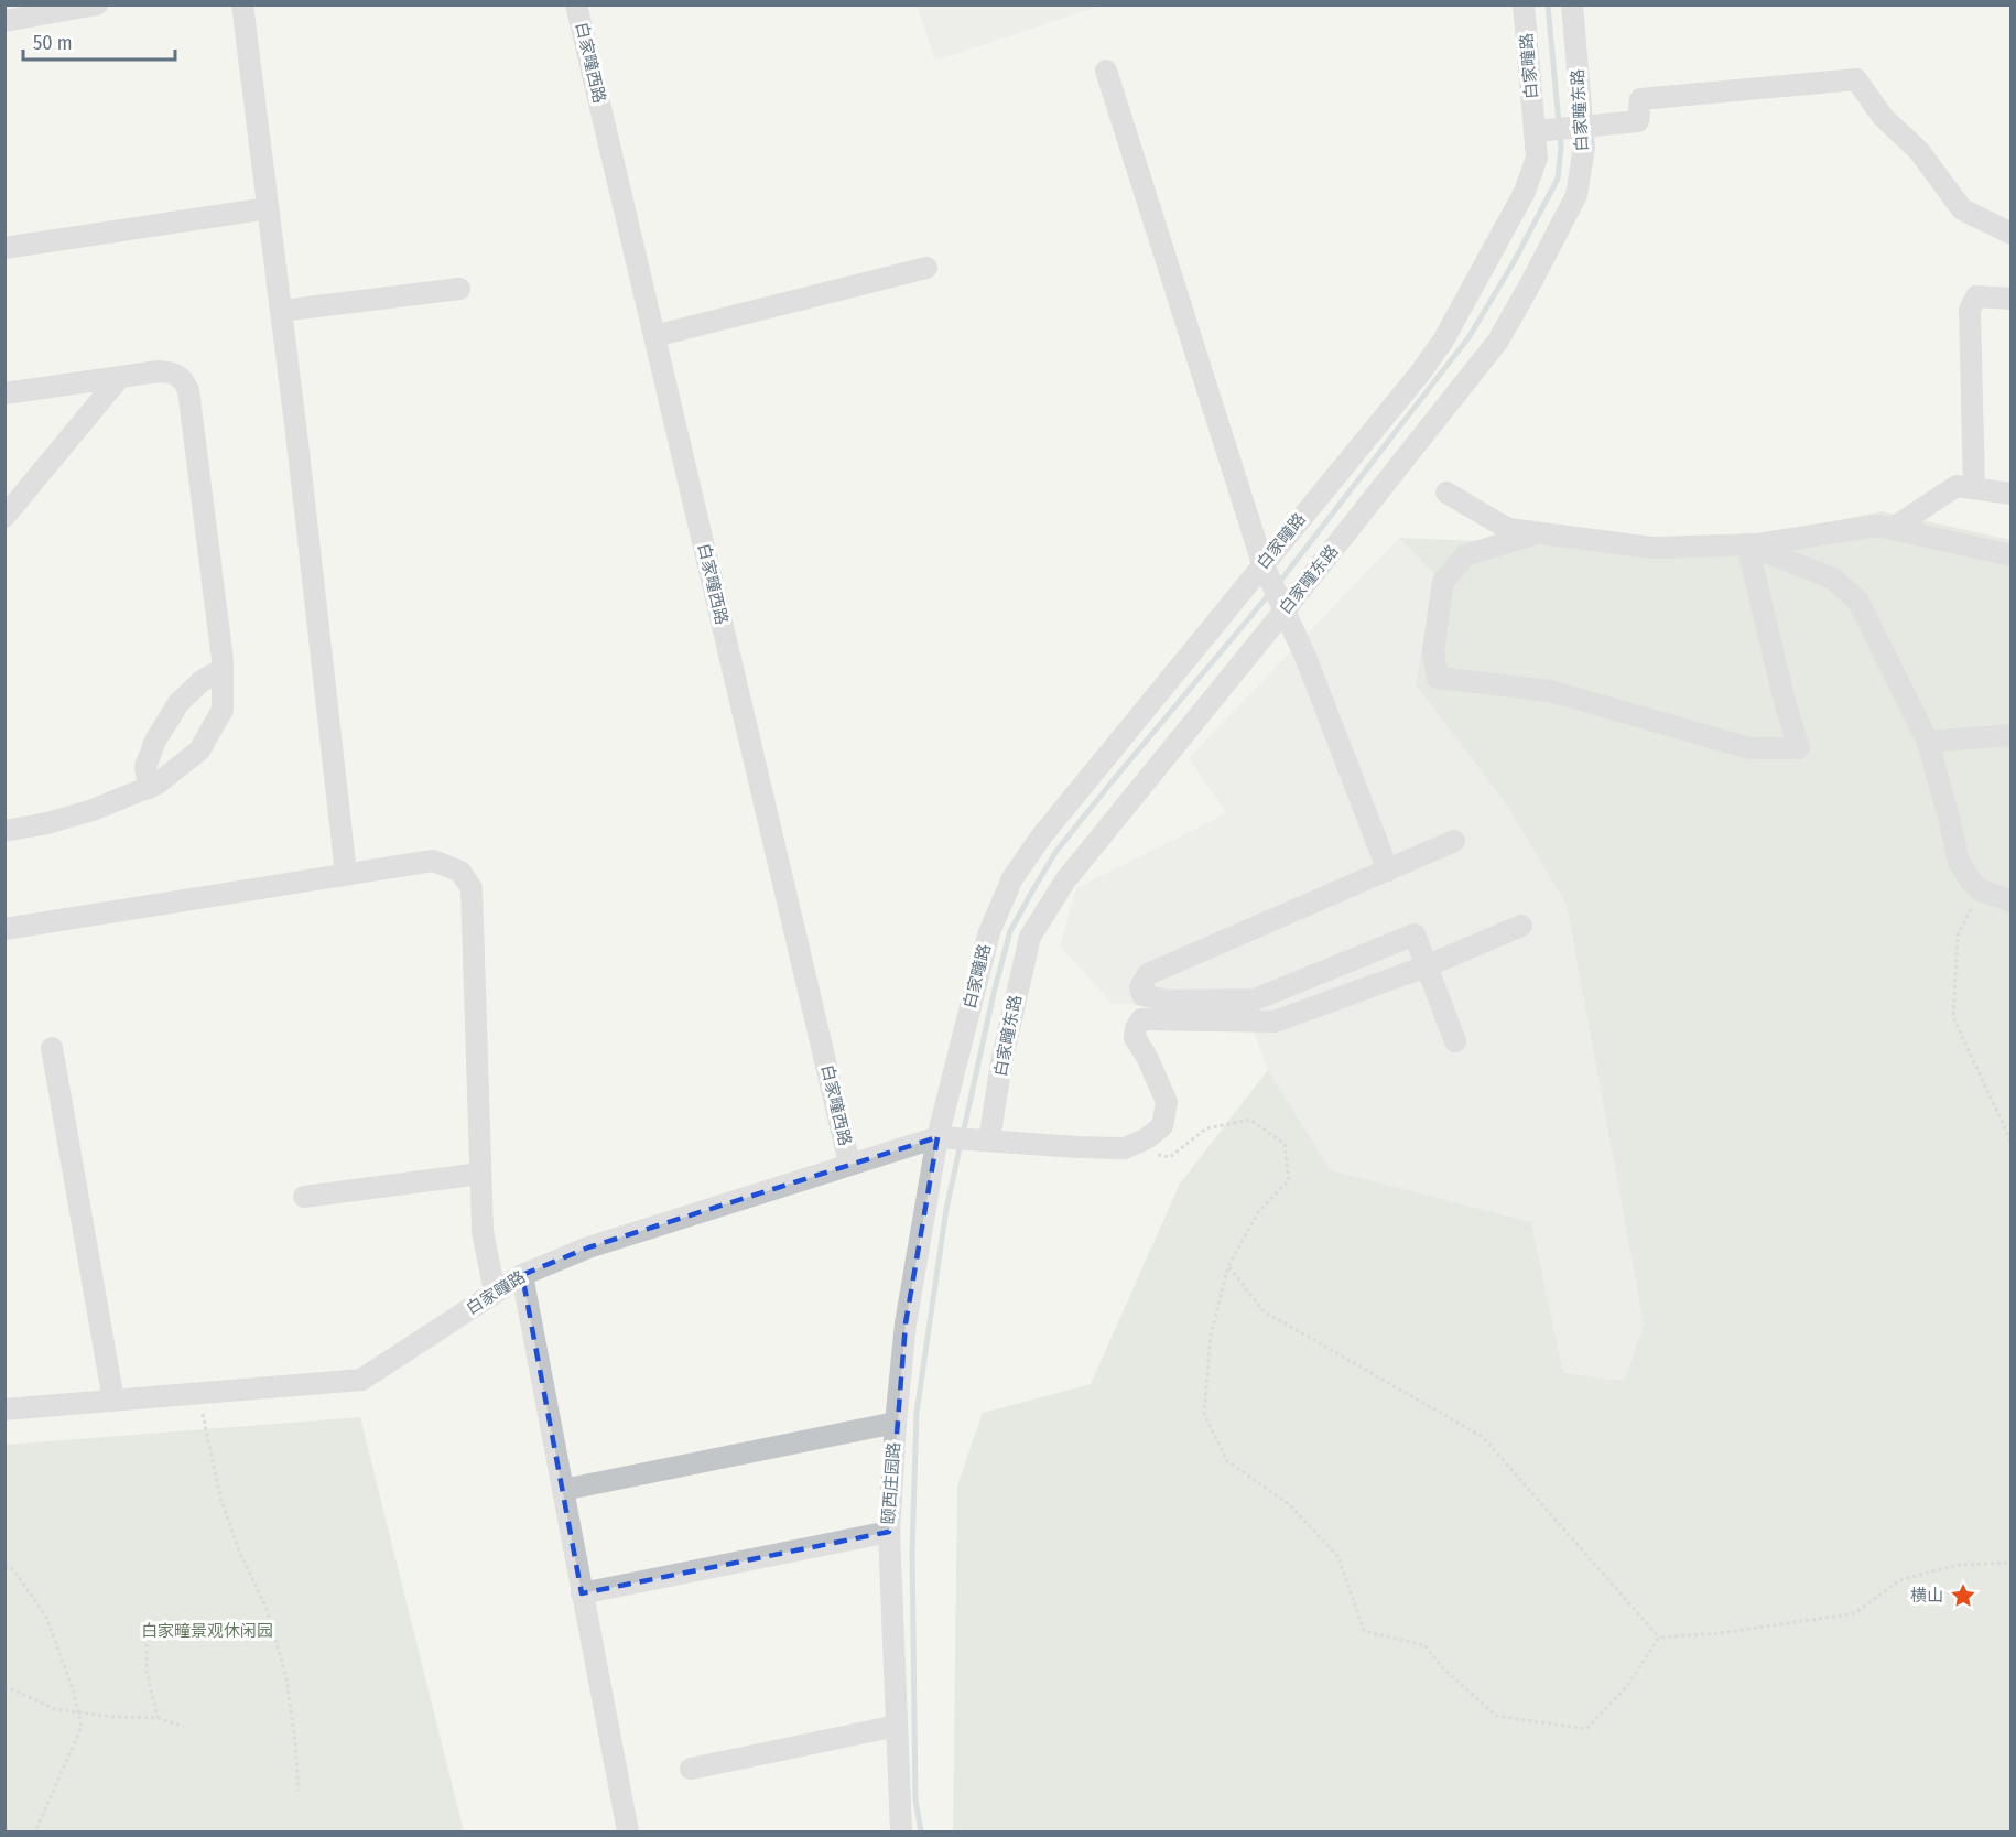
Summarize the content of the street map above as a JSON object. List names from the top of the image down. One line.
{"streets":{"street":["白家疃西路","白家疃路","白家疃东路","颐西庄园路"]},"crossings":[["白家疃西路","白家疃路"],["白家疃路","白家疃东路"],["白家疃路","颐西庄园路"],["白家疃东路","颐西庄园路"]],"parks":["白家疃景观休闲园"],"places":{"place":["横山"]},"scale_bar":"50 m"}
